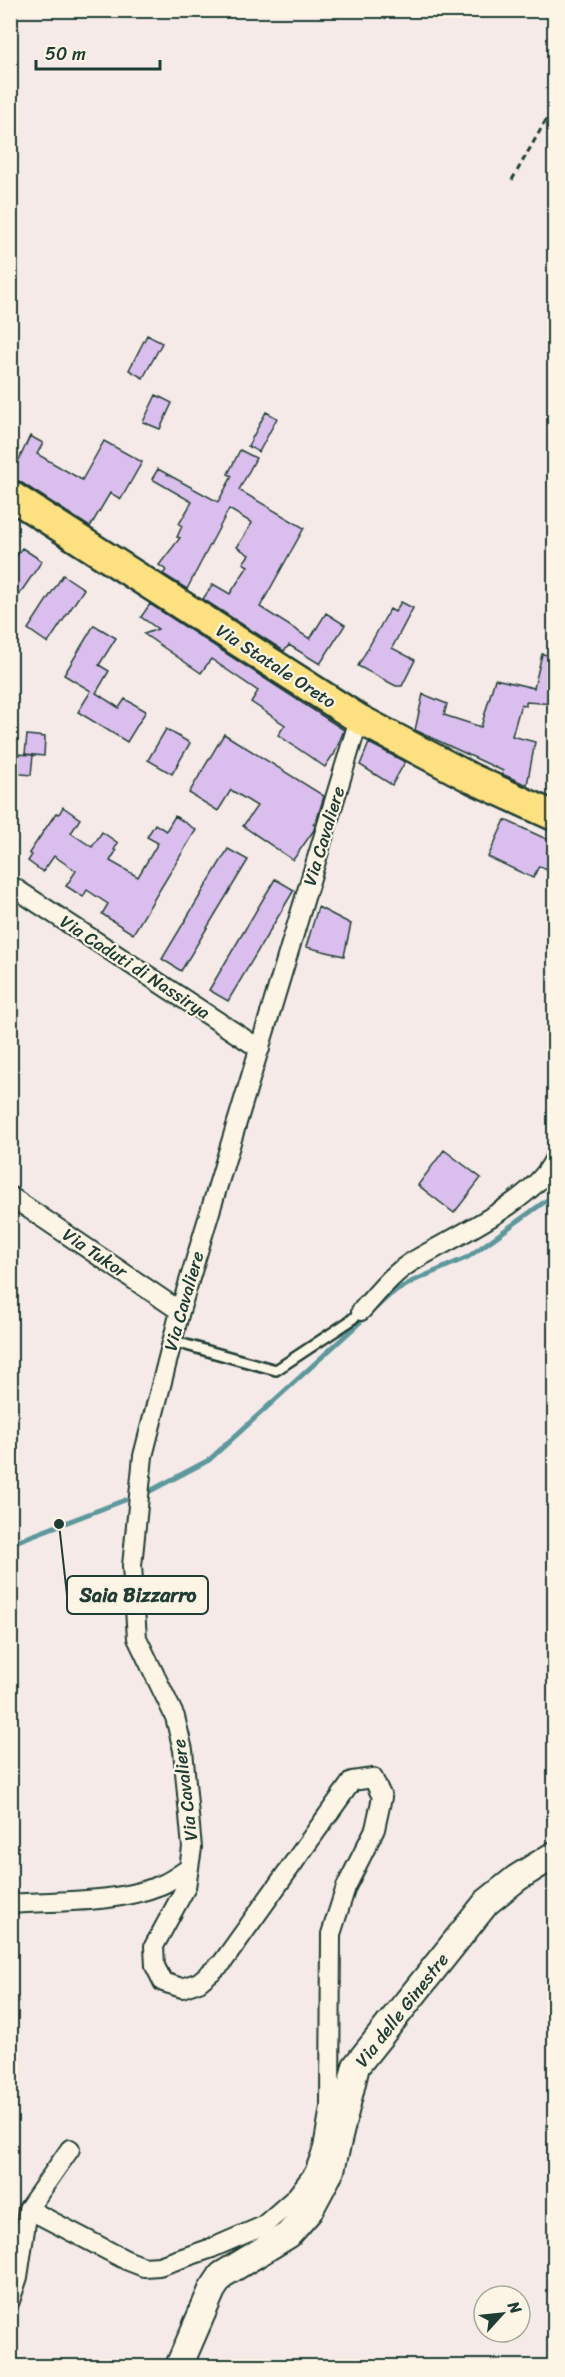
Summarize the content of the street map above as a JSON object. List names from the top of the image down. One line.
{"streets":{"main road":["Via Statale Oreto"],"street":["Via Cavaliere","Via Caduti di Nassirya","Via Tukor","Via delle Ginestre"]},"crossings":[["Via Statale Oreto","Via Cavaliere"],["Via Cavaliere","Via Caduti di Nassirya"],["Via Cavaliere","Via Tukor"]],"places":["Saia Bizzarro"],"scale_bar":"50 m","north":"top right"}
